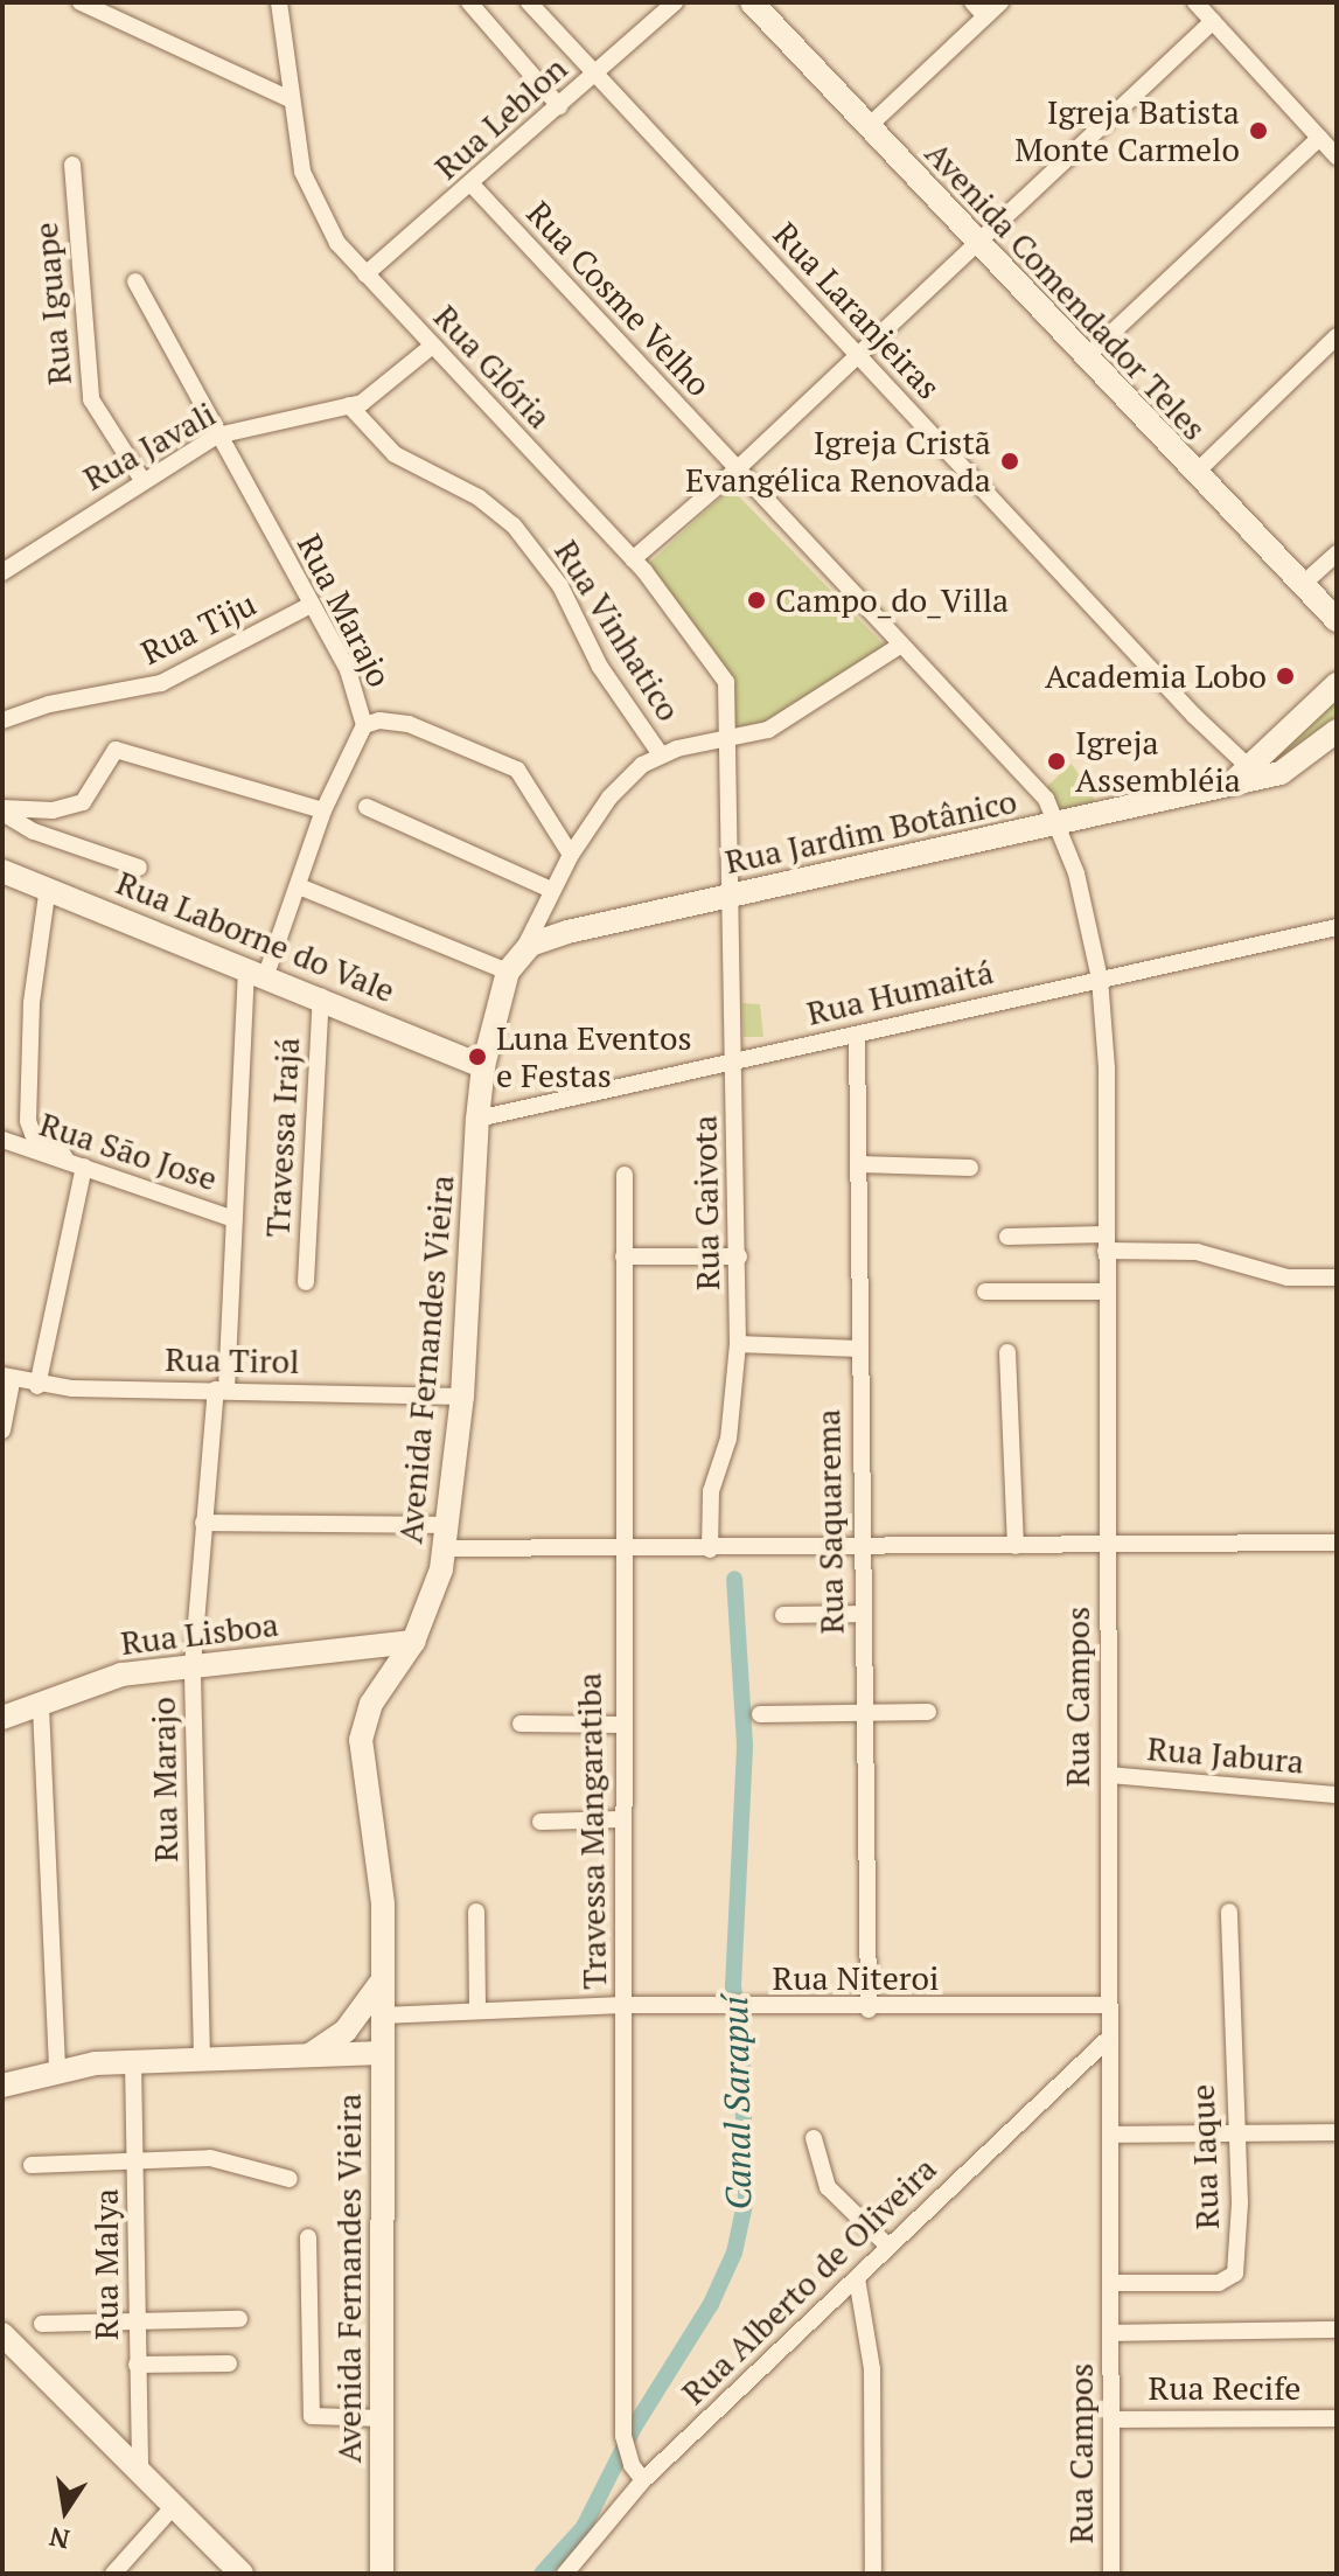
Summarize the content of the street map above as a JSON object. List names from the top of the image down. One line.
{"streets":{"main road":["Avenida Comendador Teles","Rua Jardim Botânico","Rua Laborne do Vale","Avenida Fernandes Vieira","Rua Lisboa"],"street":["Rua Leblon","Rua Cosme Velho","Rua Iguape","Rua Laranjeiras","Rua Glória","Rua Javali","Rua Marajo","Rua Tiju","Rua Vinhatico","Rua Humaitá","Travessa Irajá","Rua Sāo Jose","Rua Gaivota","Rua Tirol","Rua Saquarema","Rua Campos","Rua Jabura","Travessa Mangaratiba","Rua Niteroi","Rua Iaque","Rua Malya","Rua Alberto de Oliveira","Rua Recife"]},"crossings":[["Rua Leblon","Rua Cosme Velho"],["Rua Leblon","Rua Laranjeiras"],["Rua Leblon","Rua Glória"],["Rua Cosme Velho","Rua Jardim Botânico"],["Rua Cosme Velho","Rua Campos"],["Rua Iguape","Rua Javali"],["Rua Laranjeiras","Rua Jardim Botânico"],["Rua Glória","Rua Javali"],["Rua Glória","Rua Gaivota"],["Rua Javali","Rua Marajo"],["Rua Javali","Rua Vinhatico"],["Rua Marajo","Rua Tiju"],["Rua Marajo","Rua Laborne do Vale"],["Rua Marajo","Rua Sāo Jose"],["Rua Marajo","Rua Tirol"],["Rua Marajo","Rua Lisboa"],["Rua Jardim Botânico","Rua Gaivota"],["Rua Jardim Botânico","Avenida Fernandes Vieira"],["Rua Jardim Botânico","Rua Campos"],["Rua Laborne do Vale","Travessa Irajá"],["Rua Laborne do Vale","Avenida Fernandes Vieira"],["Rua Humaitá","Rua Gaivota"],["Rua Humaitá","Avenida Fernandes Vieira"],["Rua Humaitá","Rua Saquarema"],["Rua Humaitá","Rua Campos"],["Avenida Fernandes Vieira","Rua Tirol"],["Avenida Fernandes Vieira","Rua Lisboa"],["Avenida Fernandes Vieira","Rua Niteroi"],["Rua Saquarema","Rua Niteroi"],["Rua Campos","Rua Jabura"],["Rua Campos","Rua Niteroi"],["Rua Campos","Rua Iaque"],["Rua Campos","Rua Alberto de Oliveira"],["Rua Campos","Rua Recife"],["Travessa Mangaratiba","Rua Niteroi"],["Travessa Mangaratiba","Rua Alberto de Oliveira"]],"water":["Canal Sarapuí"],"places":["Igreja Batista Monte Carmelo","Igreja Cristã Evangélica Renovada","Campo_do_Villa","Academia Lobo","Igreja Assembléia","Luna Eventos e Festas"],"north":"bottom"}
